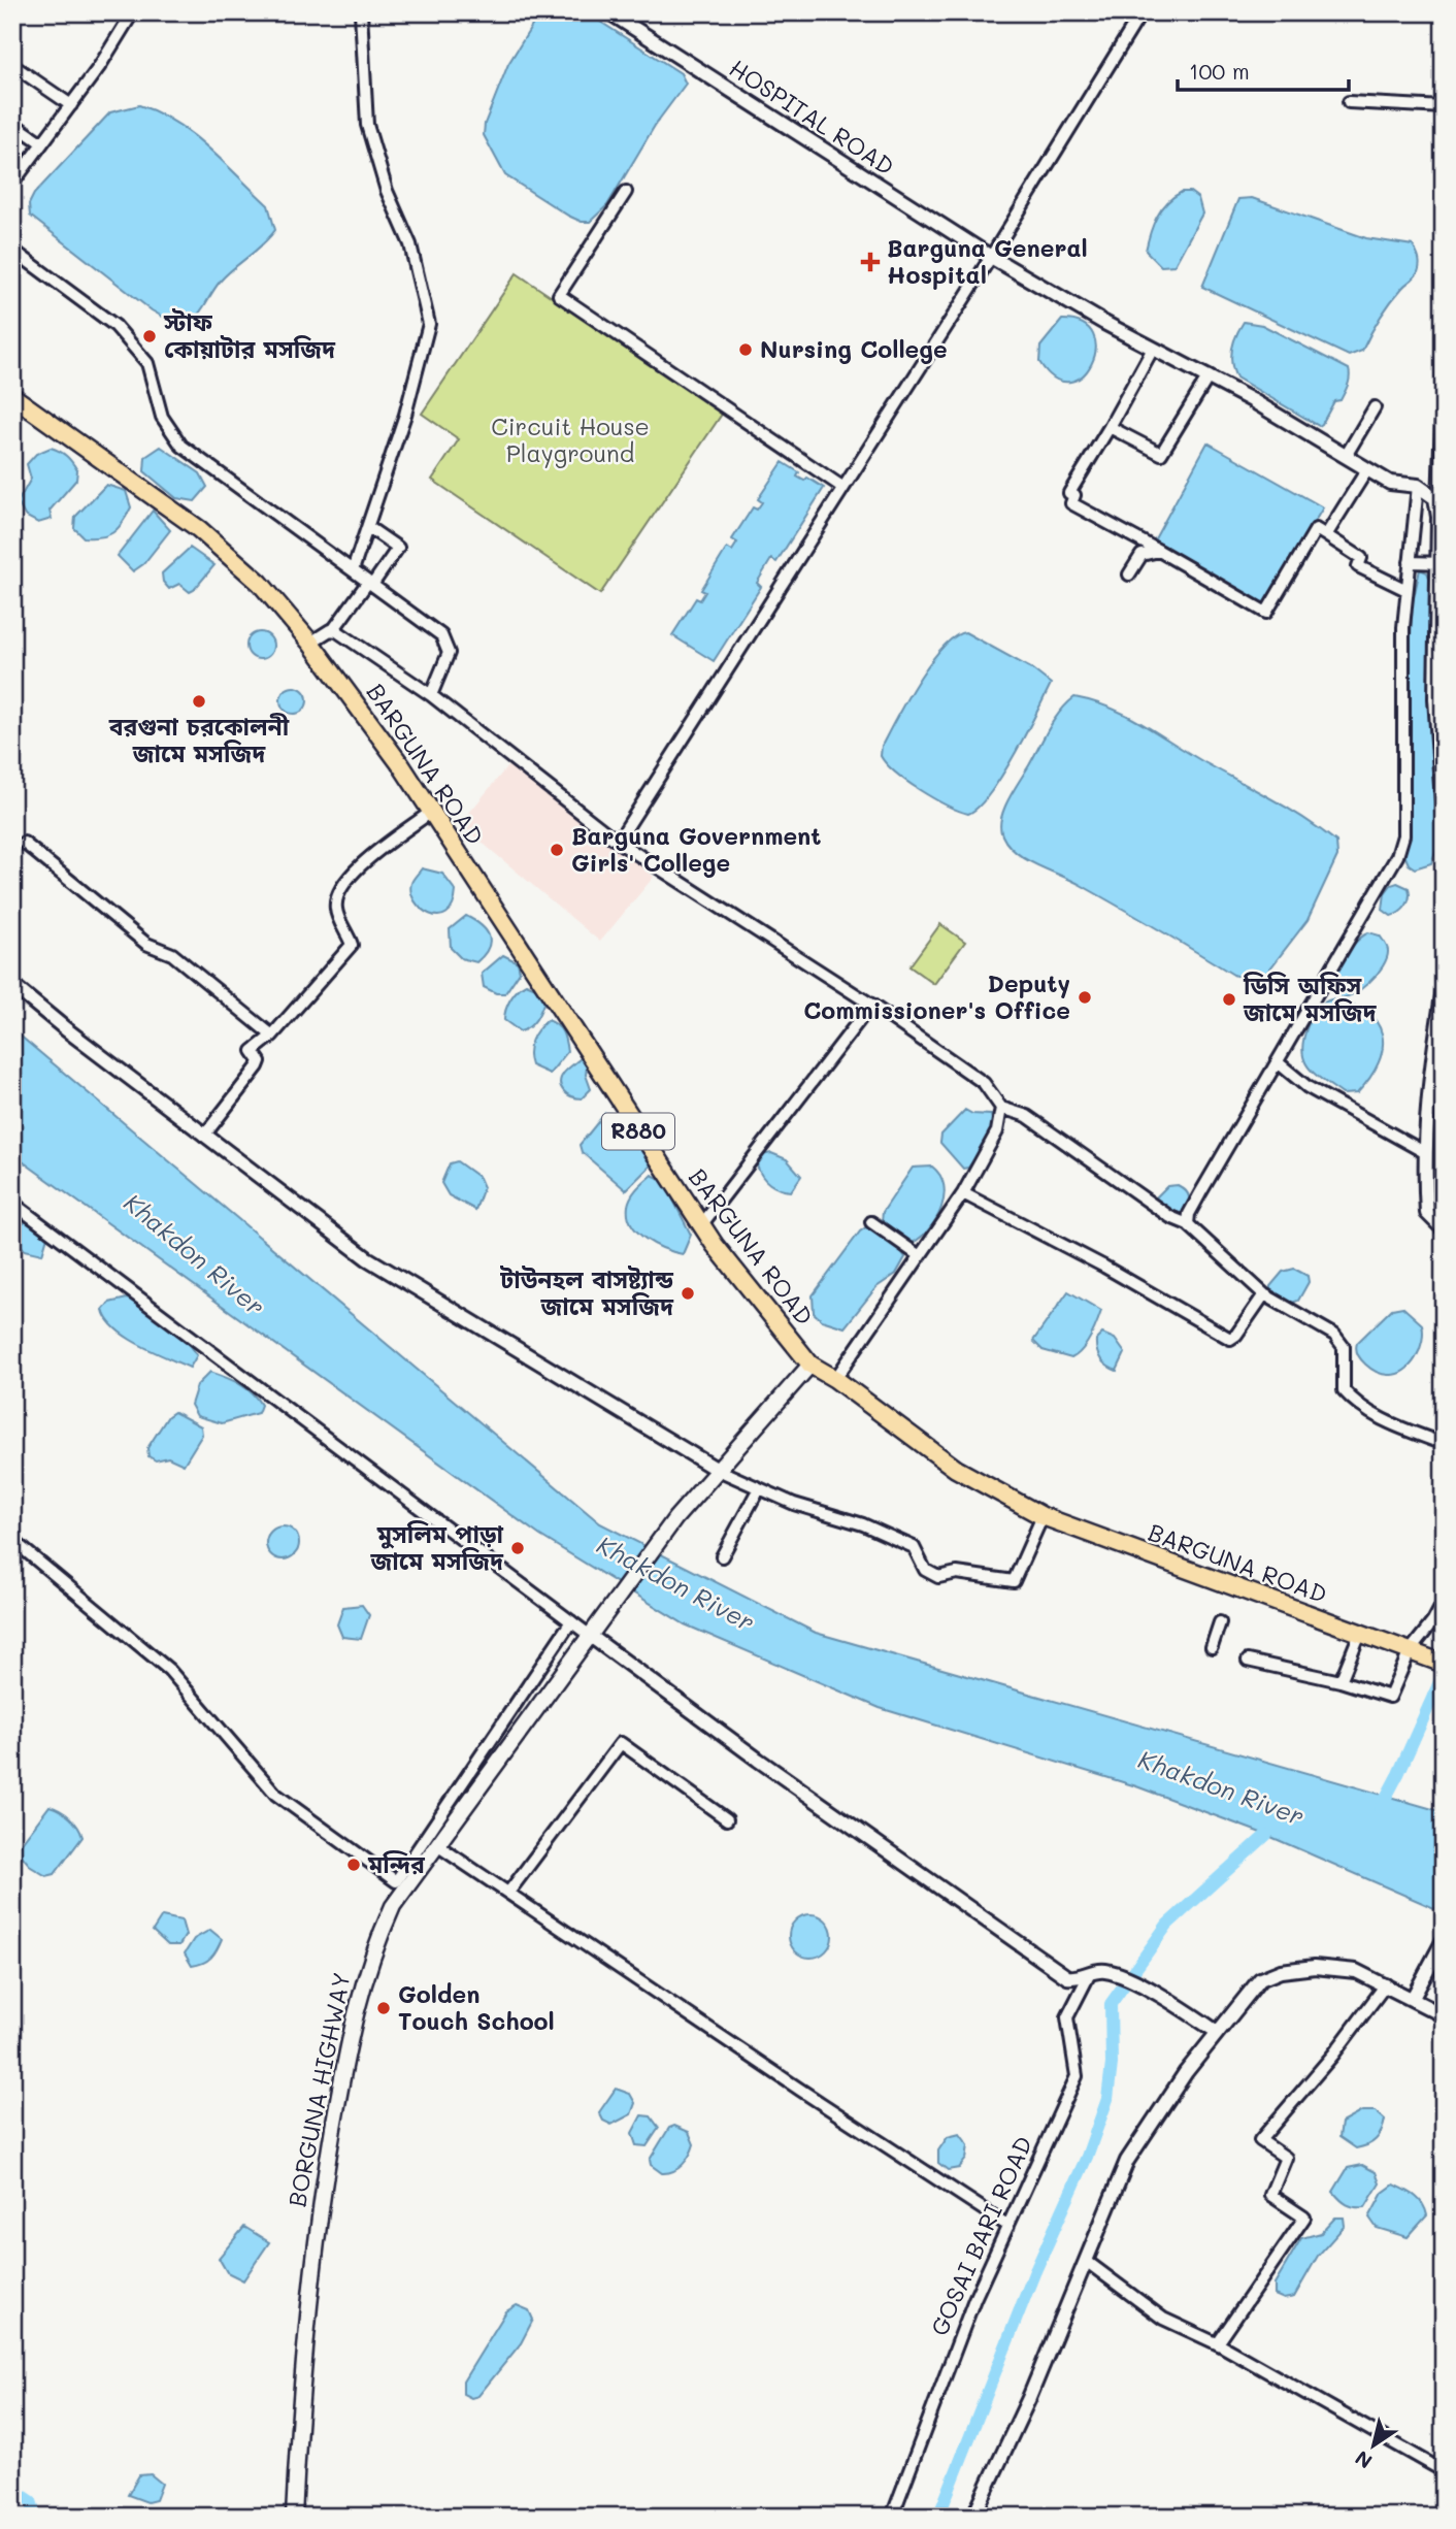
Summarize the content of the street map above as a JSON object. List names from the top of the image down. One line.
{"streets":{"main road":["BARGUNA ROAD","R880","BORGUNA HIGHWAY"],"street":["HOSPITAL ROAD","GOSAI BARI ROAD"]},"crossings":[["BARGUNA ROAD","BORGUNA HIGHWAY"]],"water":["Khakdon River"],"parks":["Circuit House Playground"],"places":{"health":["Barguna General Hospital"],"other":["স্টাফ কোয়াটার মসজিদ","Nursing College","বরগুনা চরকোলনী জামে মসজিদ","Barguna Government Girls' College","Deputy Commissioner's Office","ডিসি অফিস জামে মসজিদ","টাউনহল বাসষ্ট্যান্ড জামে মসজিদ","মুসলিম পাড়া জামে মসজিদ","মন্দির","Golden Touch School"]},"scale_bar":"100 m","north":"bottom left"}
